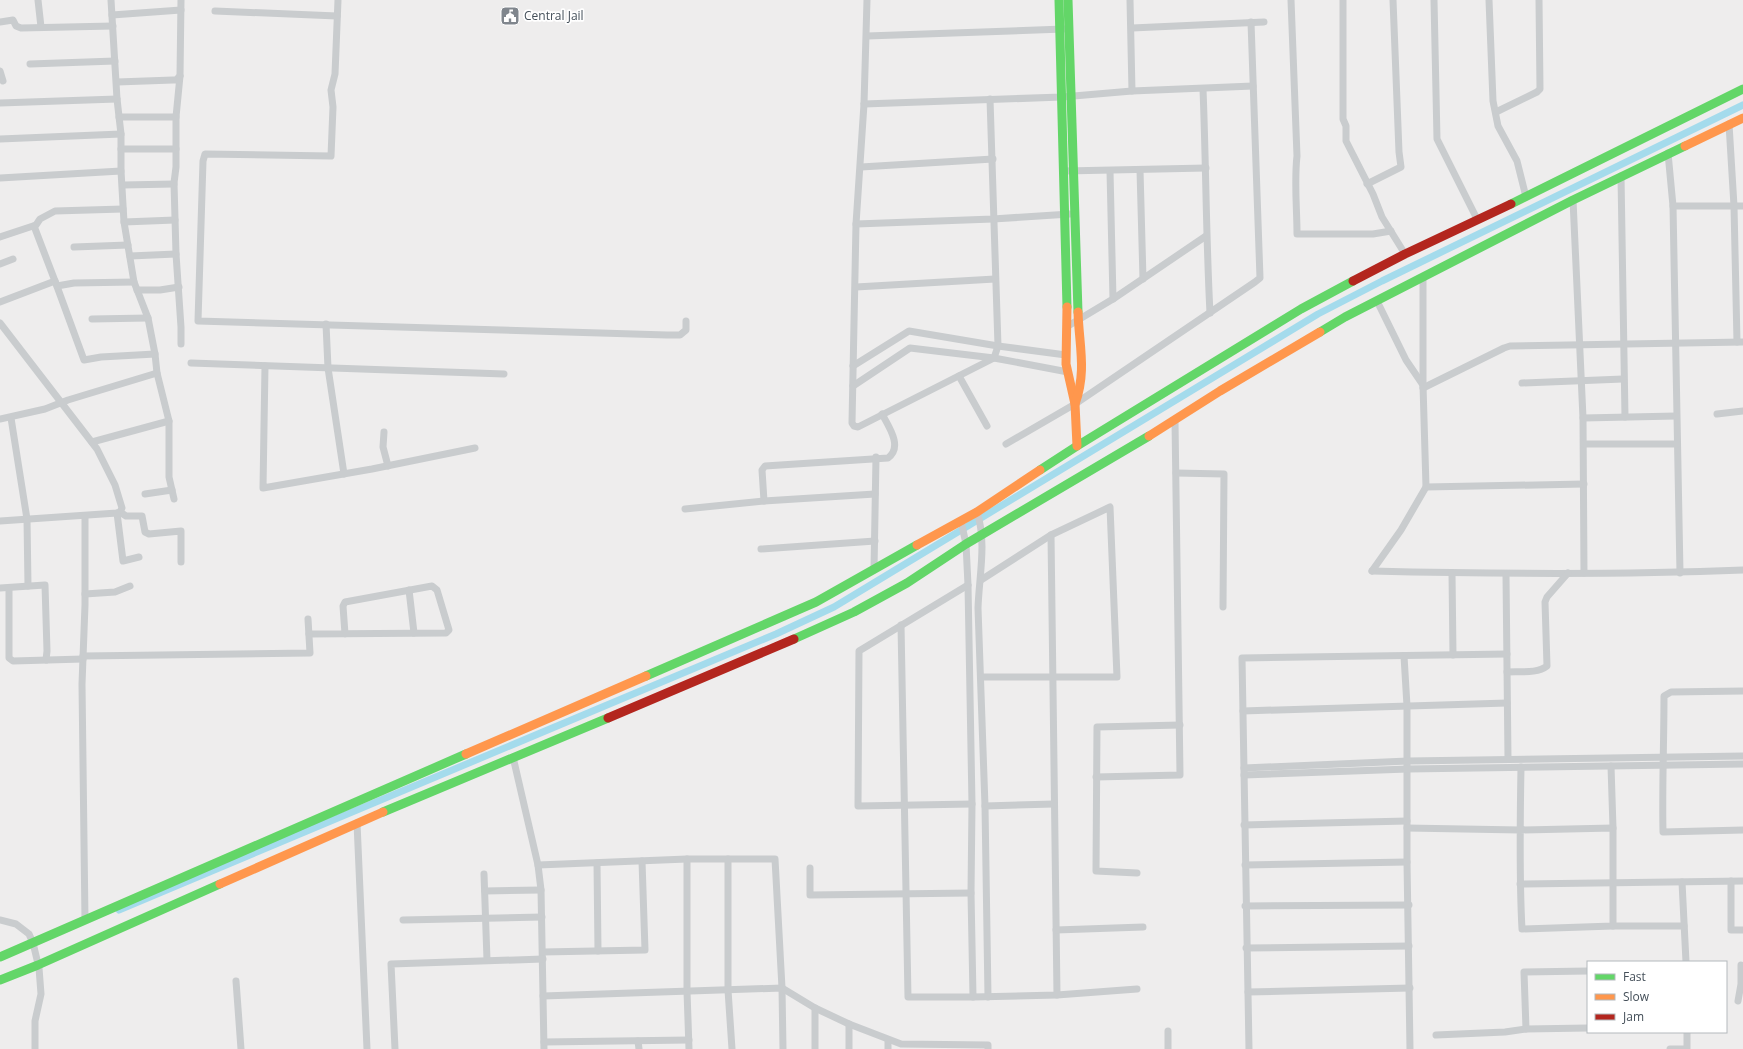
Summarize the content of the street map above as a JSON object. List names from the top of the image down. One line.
{"places":{"public building":["Central Jail"]},"legend":["Fast","Slow","Jam"]}
